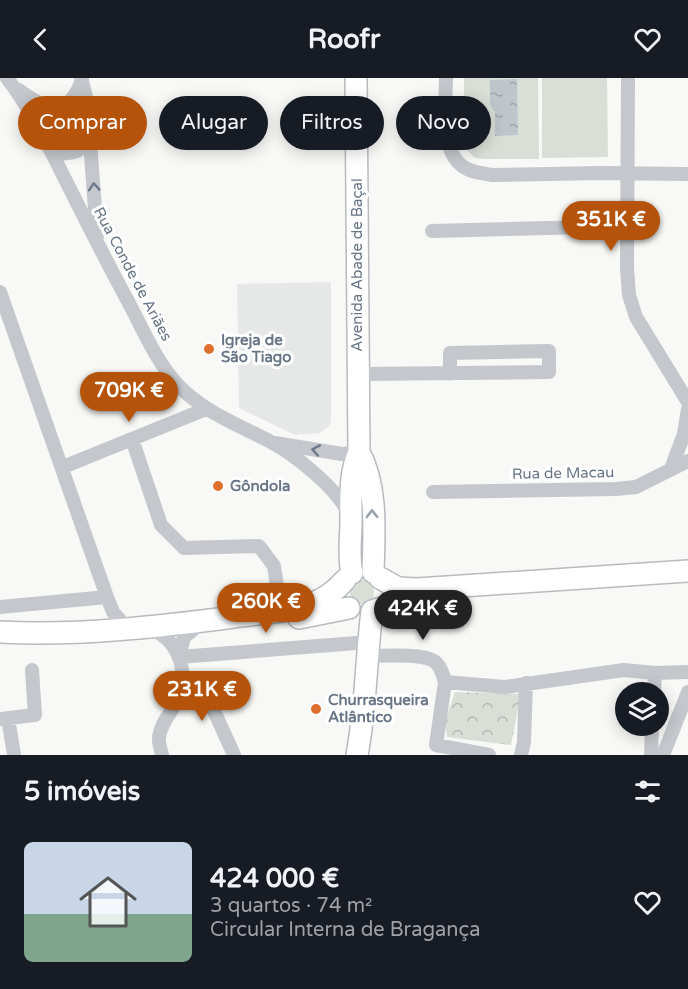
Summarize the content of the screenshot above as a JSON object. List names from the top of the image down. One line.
{"streets":{"main road":["Avenida Abade de Baçal"],"street":["Rua Conde de Ariães","Rua de Macau"]},"crossings":[["Avenida Abade de Baçal","Rua Conde de Ariães"]],"places":["Igreja de São Tiago","Gôndola","Churrasqueira Atlântico"],"page":{"header":"Roofr","chip":["Comprar","Alugar","Filtros","Novo"],"price":["351K €","709K €","260K €","424K €","231K €"],"heading":"5 imóveis","list":[{"name":"424 000 €","note":"3 quartos · 74 m² · Circular Interna de Bragança"}]}}
